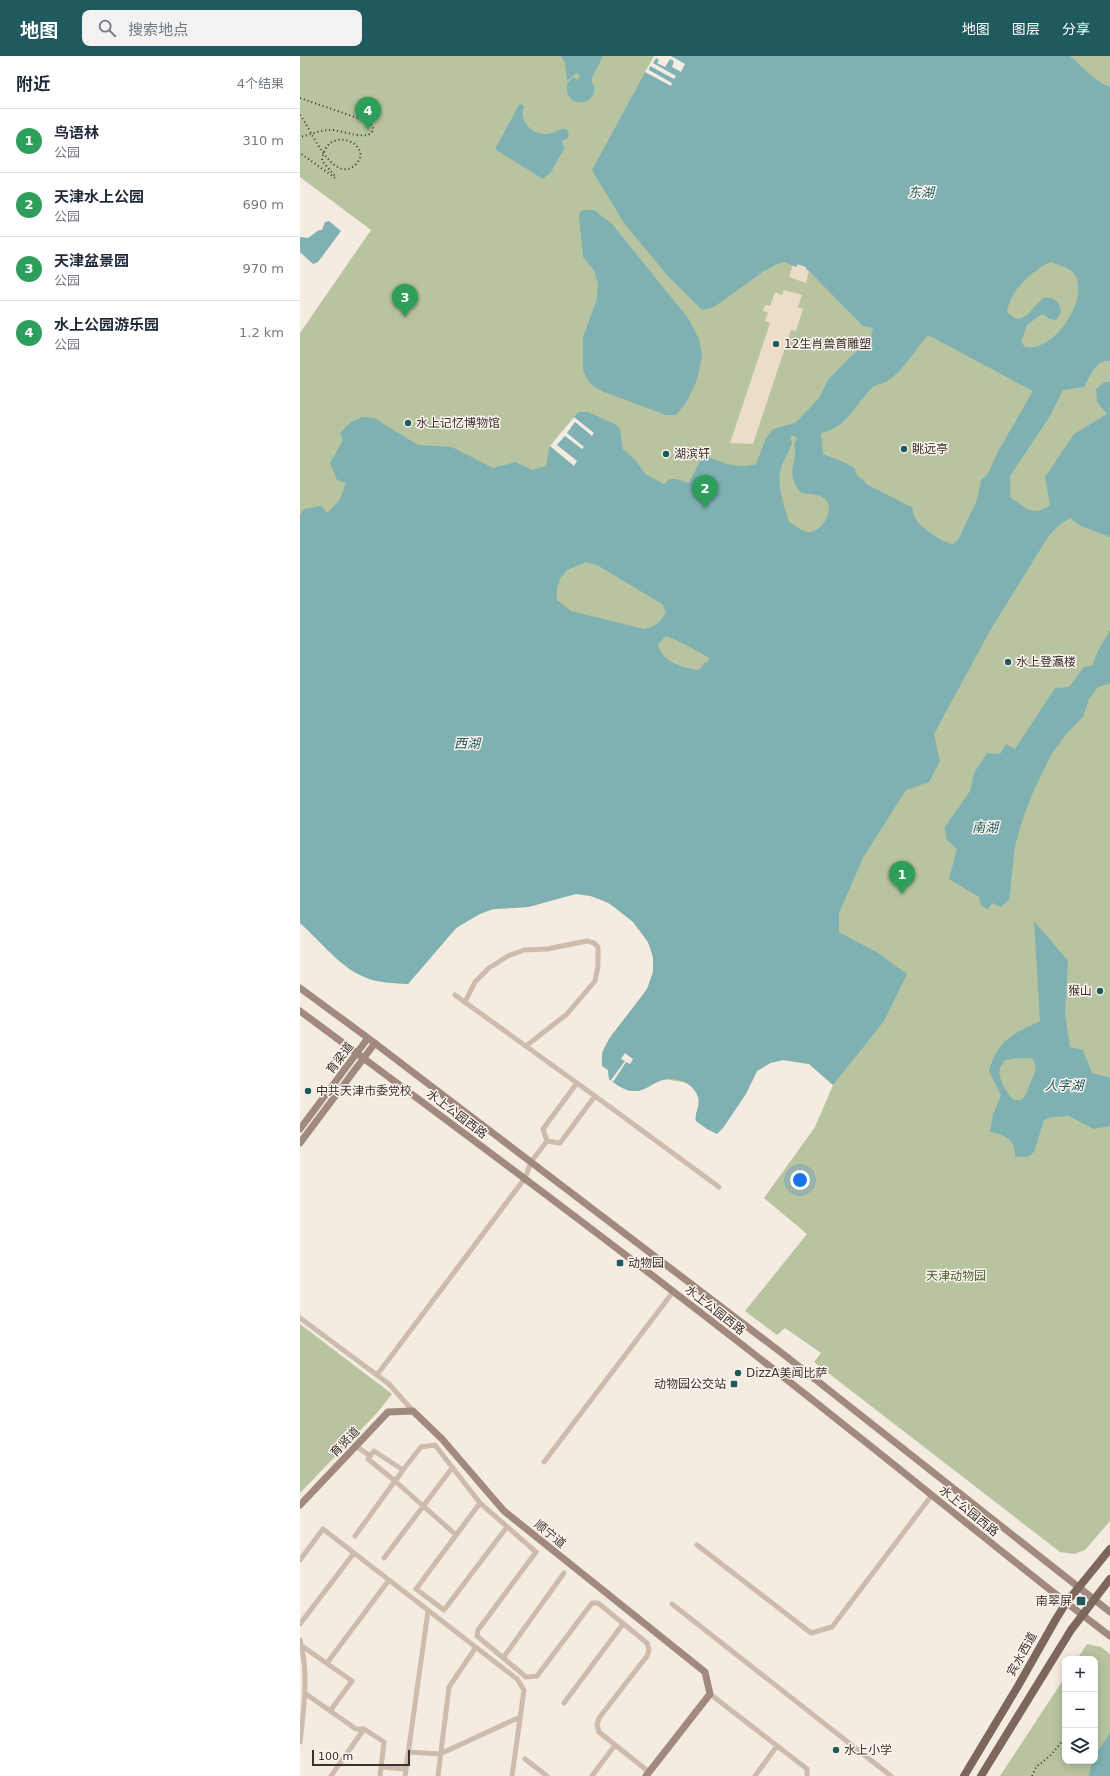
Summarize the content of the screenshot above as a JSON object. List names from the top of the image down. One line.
{"streets":{"main road":["育梁道","水上公园西路","育贤道","顺宁道","宾水西道"]},"crossings":[["育梁道","水上公园西路"],["水上公园西路","宾水西道"],["育贤道","顺宁道"]],"water":["东湖","西湖","南湖","人字湖"],"parks":["天津动物园"],"places":{"other":["12生肖兽首雕塑","水上记忆博物馆","眺远亭","湖滨轩","水上登瀛楼","猴山","中共天津市委党校","DizzA美闻比萨","水上小学"],"transit":["动物园","动物园公交站","南翠屏"]},"scale_bar":"100 m","page":{"header":"地图","search":"搜索地点","nav":["地图","图层","分享"],"heading":["附近","4个结果"],"pins":["4","3","2","1"],"list":[{"mark":"1","name":"鸟语林","note":"公园","value":"310 m"},{"mark":"2","name":"天津水上公园","note":"公园","value":"690 m"},{"mark":"3","name":"天津盆景园","note":"公园","value":"970 m"},{"mark":"4","name":"水上公园游乐园","note":"公园","value":"1.2 km"}],"map_buttons":["+","−"],"scale":"100 m"}}
